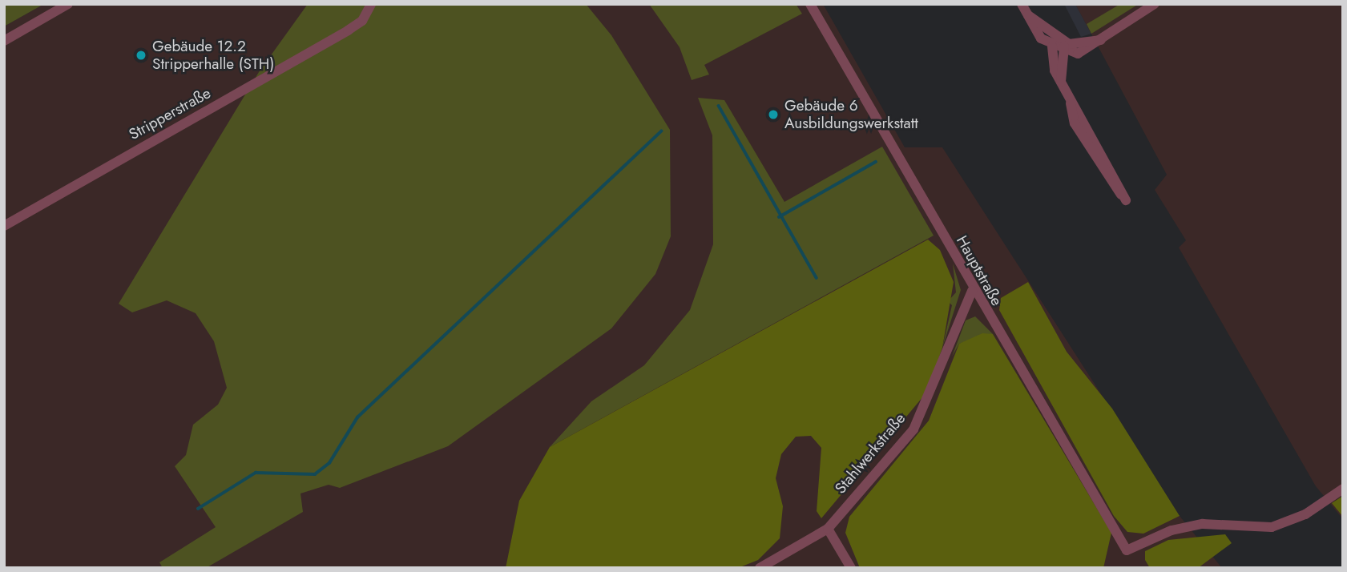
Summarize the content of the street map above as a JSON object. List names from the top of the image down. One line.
{"streets":{"street":["Stripperstraße","Hauptstraße","Stahlwerkstraße"]},"crossings":[["Hauptstraße","Stahlwerkstraße"]],"places":["Gebäude 12.2 Stripperhalle (STH)","Gebäude 6 Ausbildungswerkstatt"]}
